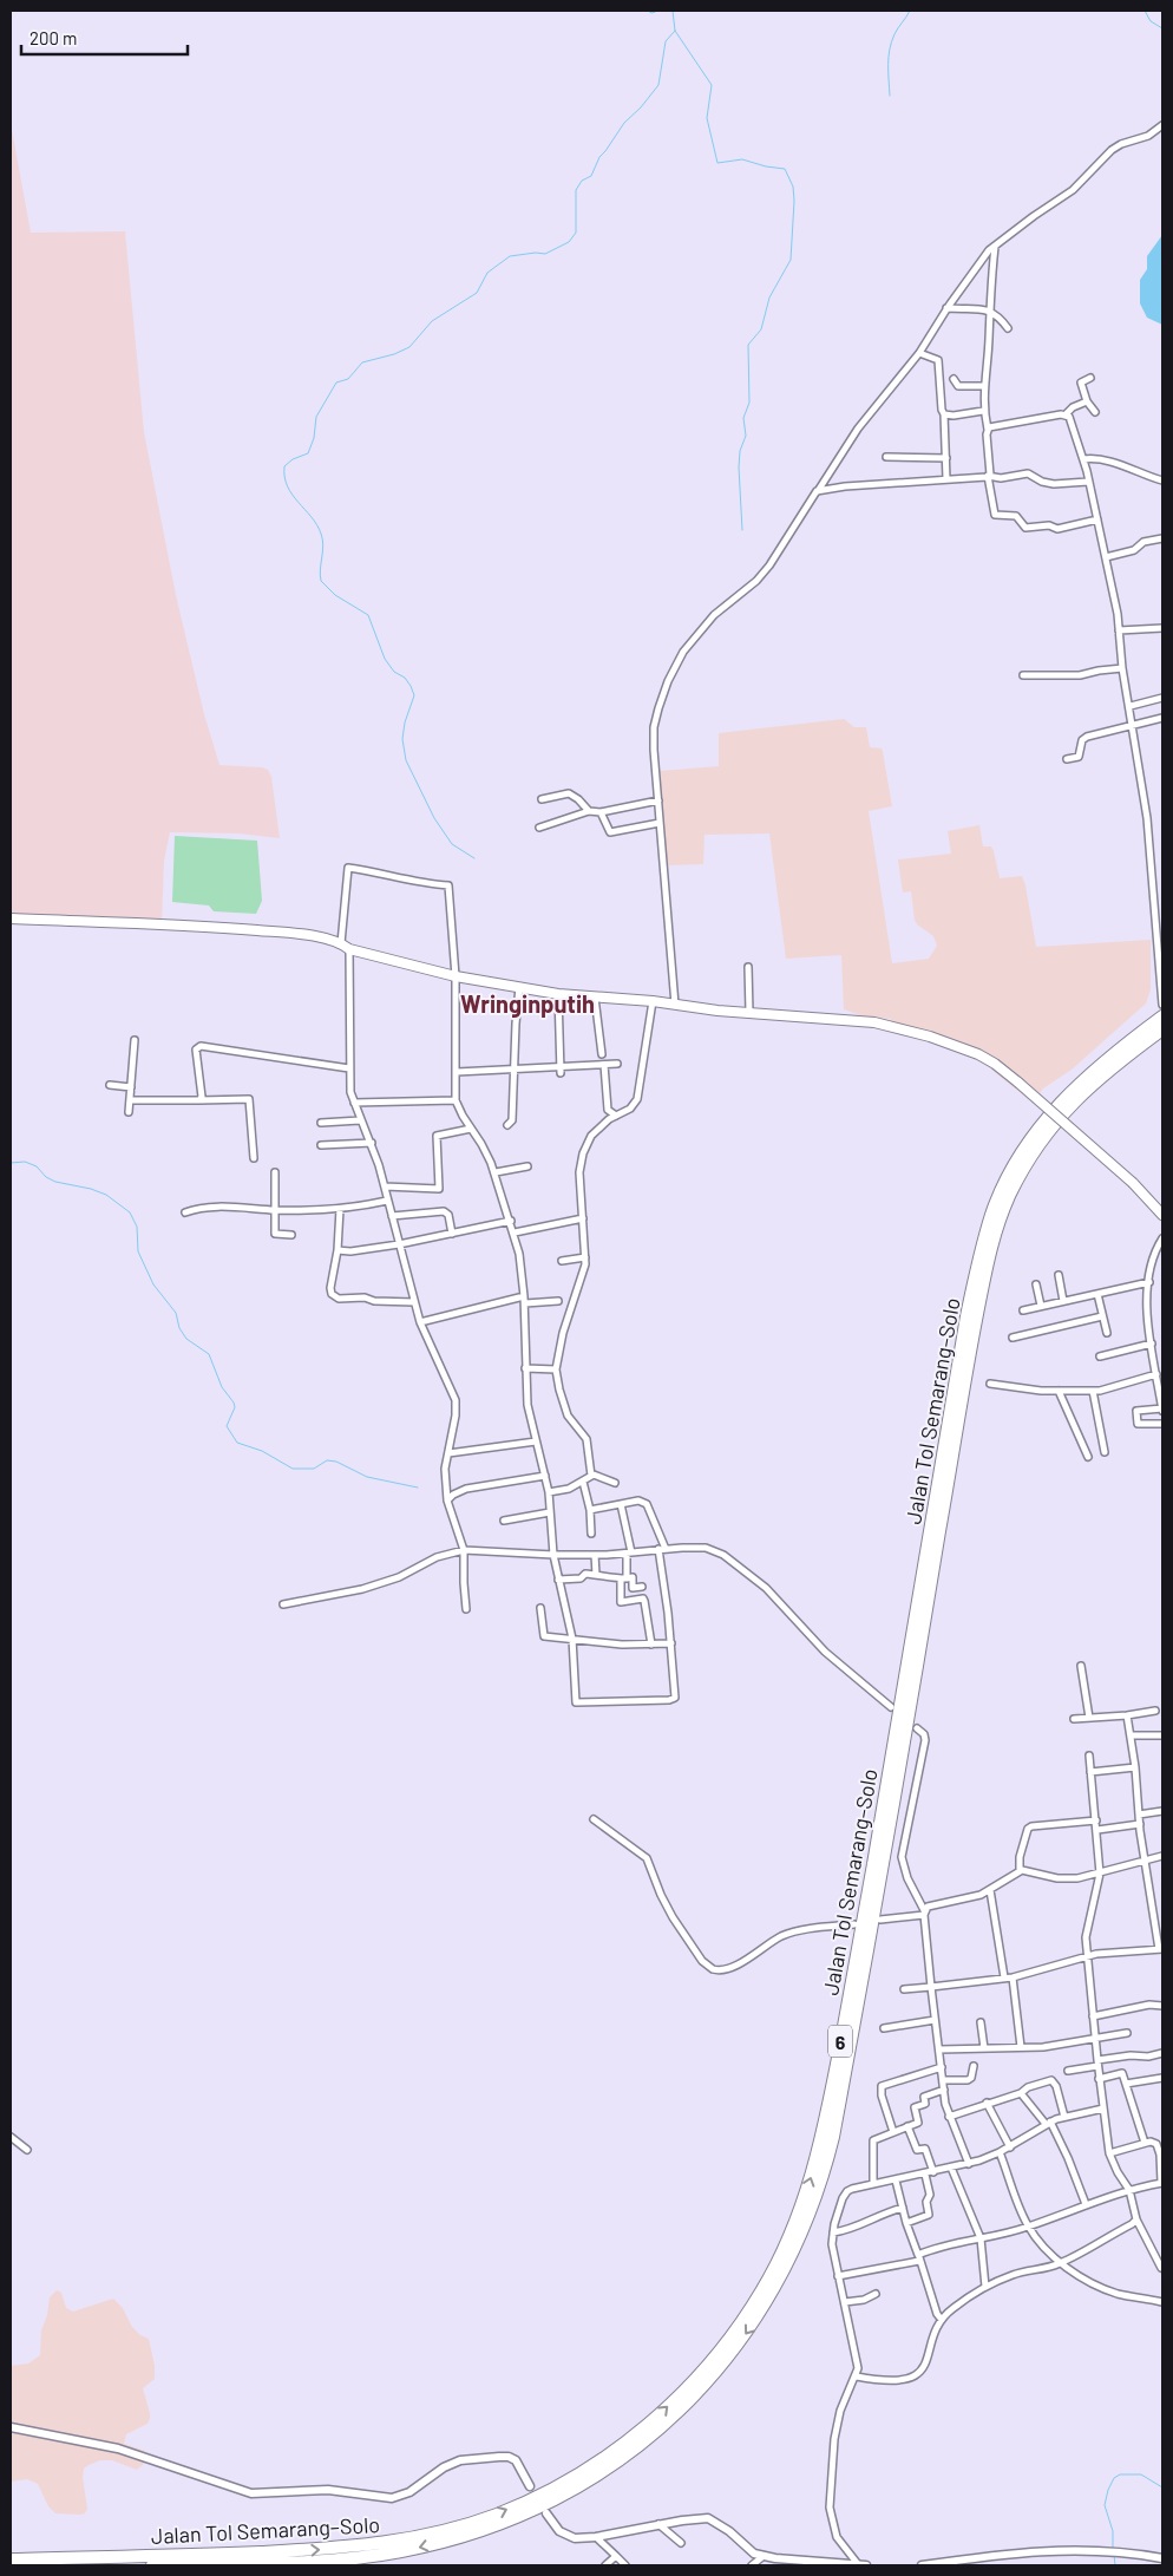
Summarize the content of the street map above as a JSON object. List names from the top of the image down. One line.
{"streets":{"highway":["Jalan Tol Semarang–Solo","6"]},"districts":["Wringinputih"],"scale_bar":"200 m"}
